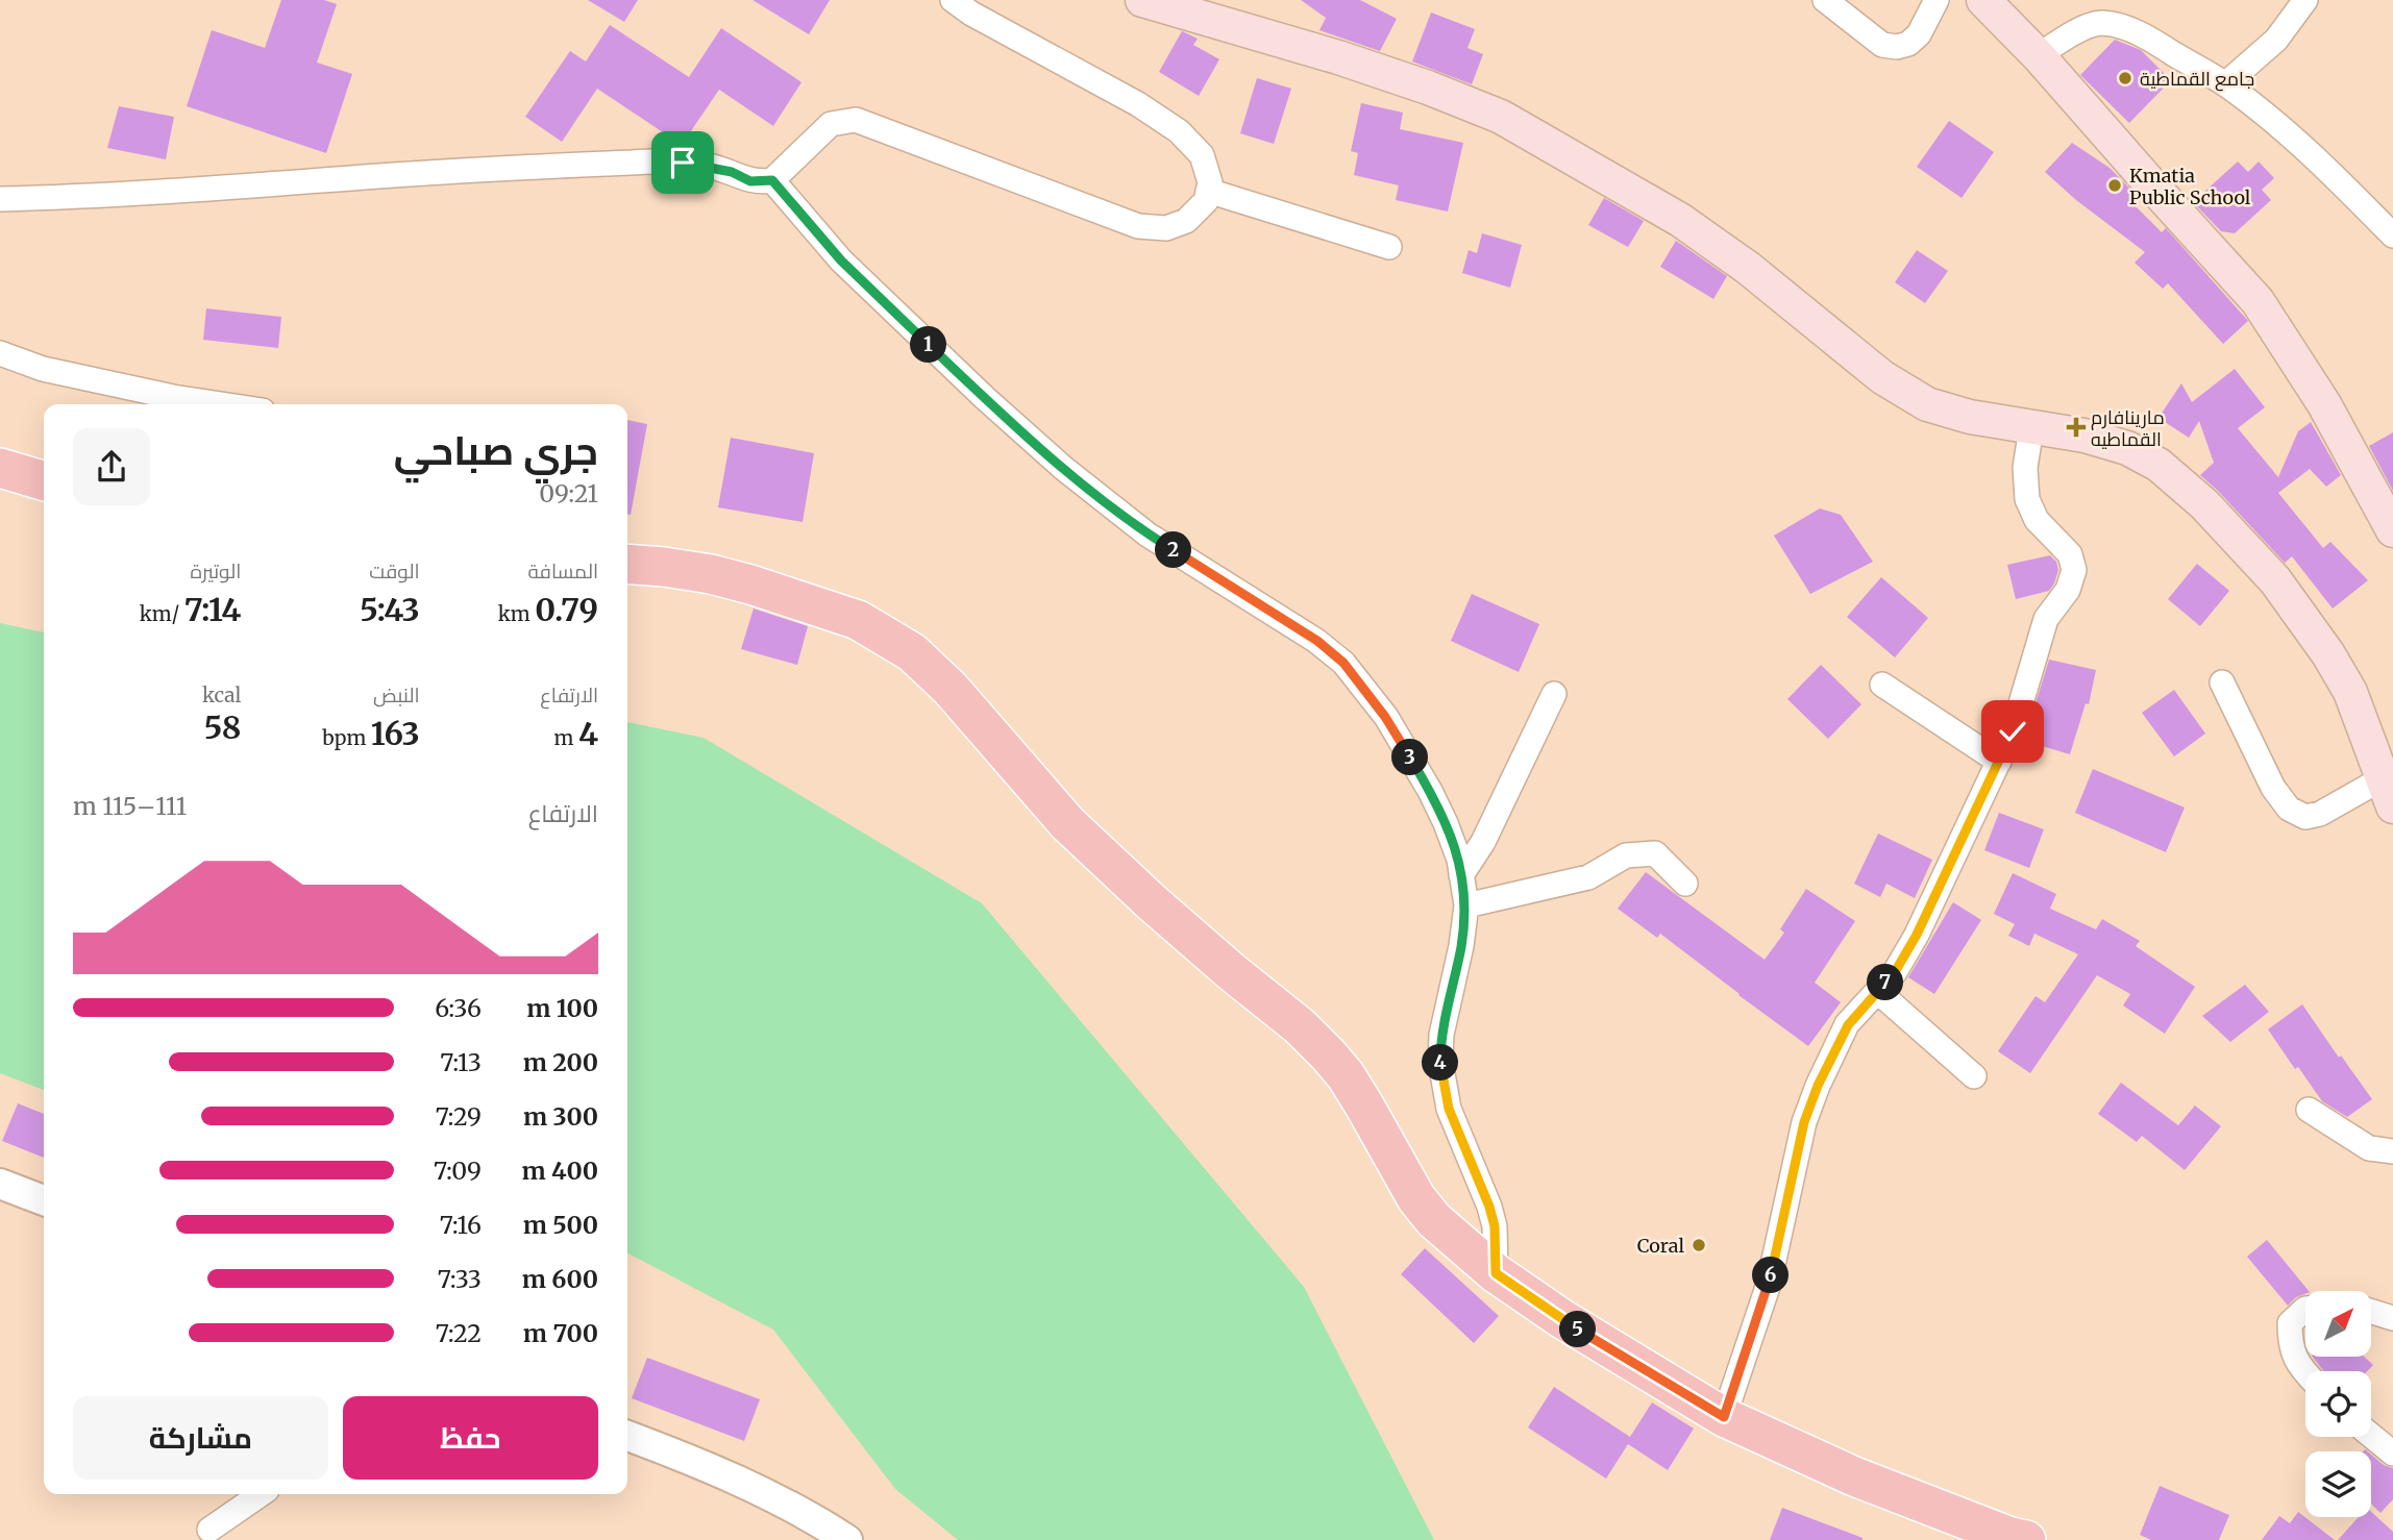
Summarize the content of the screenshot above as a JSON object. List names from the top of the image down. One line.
{"places":{"other":["جامع القماطية","Kmatia Public School","Coral"],"health":["مارينافارم القماطيه"]},"north":"top right","page":{"pins":["1","2","3","7","4","6","5"],"heading":["جري صباحي","09:21"],"stats":[["المسافة","0.79 km"],["الوقت","5:43"],["الوتيرة","7:14 /km"],["الارتفاع","4 m"],["النبض","163 bpm"],["kcal","58"]],"chart":["الارتفاع","111–115 m"],"list":[{"name":"100 m","note":"6:36"},{"name":"200 m","note":"7:13"},{"name":"300 m","note":"7:29"},{"name":"400 m","note":"7:09"},{"name":"500 m","note":"7:16"},{"name":"600 m","note":"7:33"},{"name":"700 m","note":"7:22"}],"buttons":["حفظ","مشاركة"]}}
